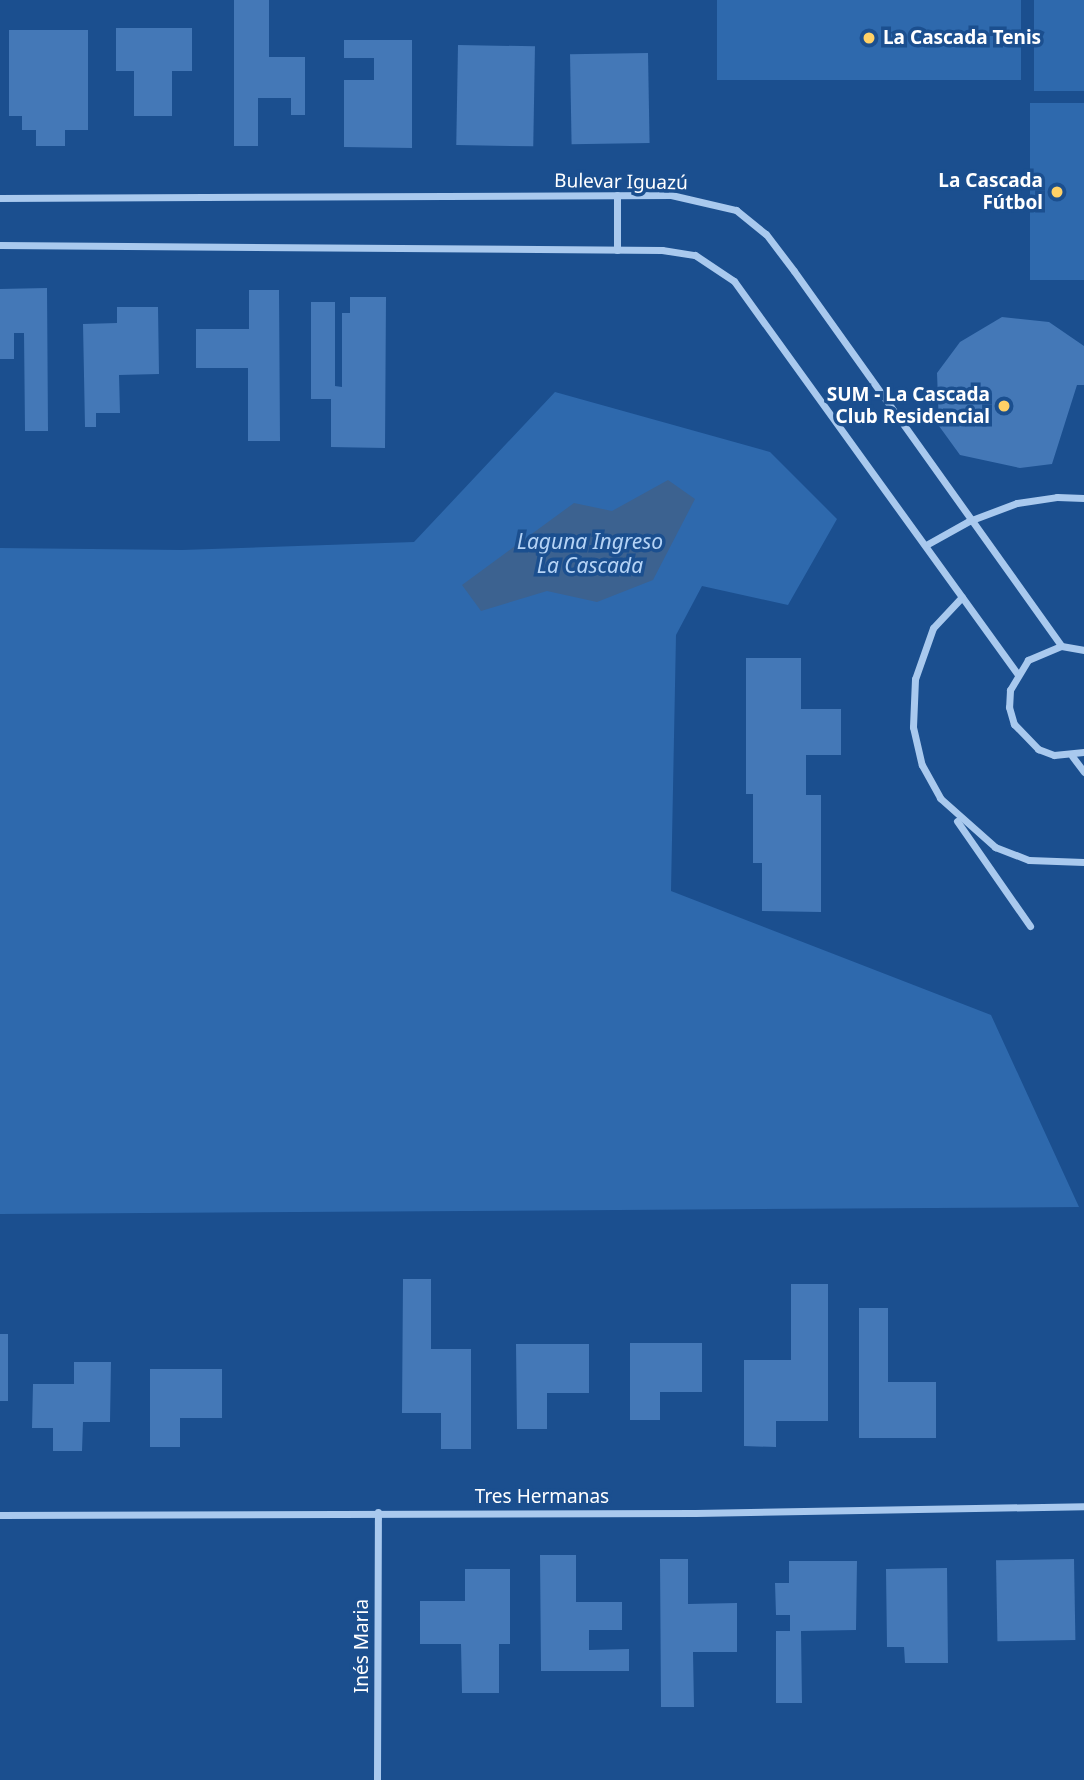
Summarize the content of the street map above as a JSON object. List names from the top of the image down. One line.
{"streets":{"street":["Bulevar Iguazú","Tres Hermanas","Inés Maria"]},"crossings":[["Tres Hermanas","Inés Maria"]],"water":["Laguna Ingreso La Cascada"],"places":["La Cascada Tenis","La Cascada Fútbol","SUM - La Cascada Club Residencial"]}
